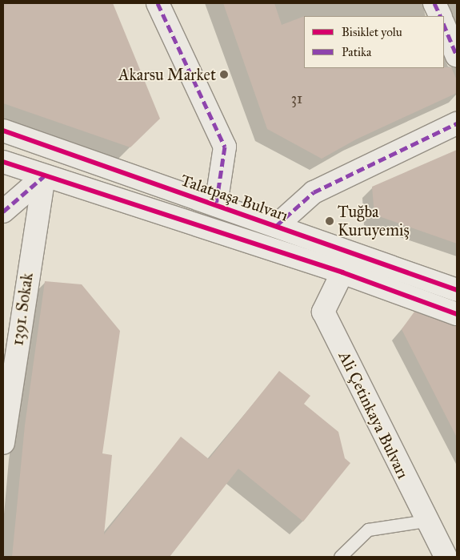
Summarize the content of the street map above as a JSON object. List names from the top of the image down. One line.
{"streets":{"street":["Talatpaşa Bulvarı","1391. Sokak","Ali Çetinkaya Bulvarı"]},"places":["Akarsu Market","Tuğba Kuruyemiş"],"house_numbers":["31"],"legend":["Bisiklet yolu","Patika"]}
